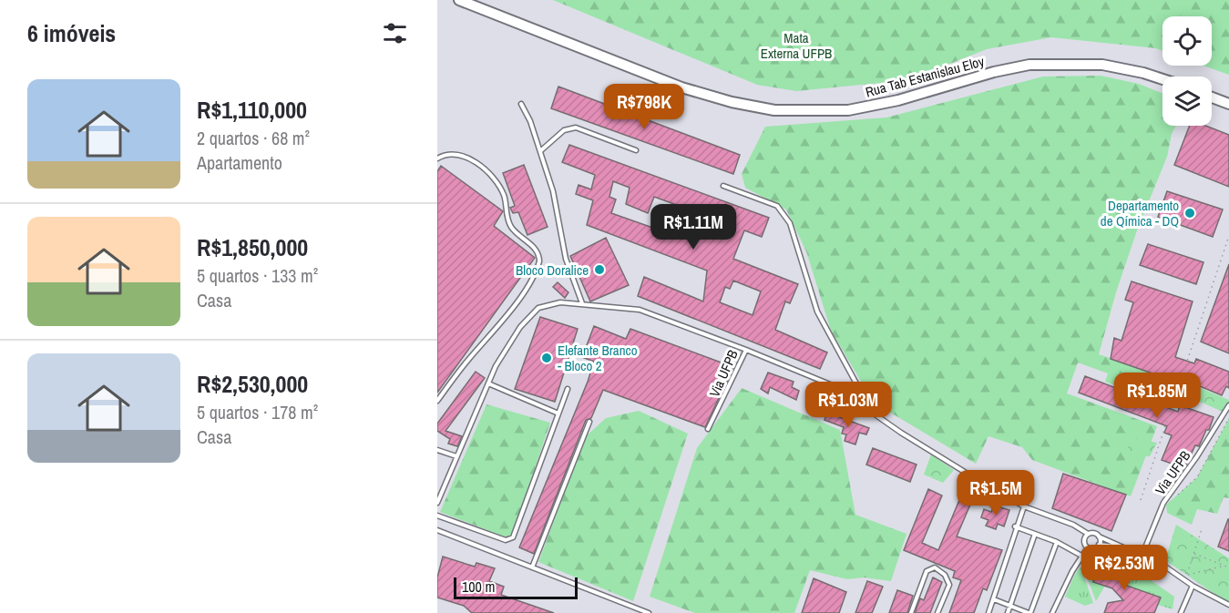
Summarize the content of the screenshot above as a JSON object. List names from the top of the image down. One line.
{"streets":{"street":["Rua Tab Estanislau Eloy"],"lane":["Via UFPB"]},"parks":["Mata Externa UFPB"],"places":["Departamento de Qímica - DQ","Bloco Doralice","Elefante Branco - Bloco 2"],"scale_bar":"100 m","page":{"heading":"6 imóveis","list":[{"name":"R$1,110,000","note":"2 quartos · 68 m² · Apartamento"},{"name":"R$1,850,000","note":"5 quartos · 133 m² · Casa"},{"name":"R$2,530,000","note":"5 quartos · 178 m² · Casa"}],"price":["R$798K","R$1.11M","R$1.85M","R$1.03M","R$1.5M","R$2.53M"],"scale":"100 m"}}
